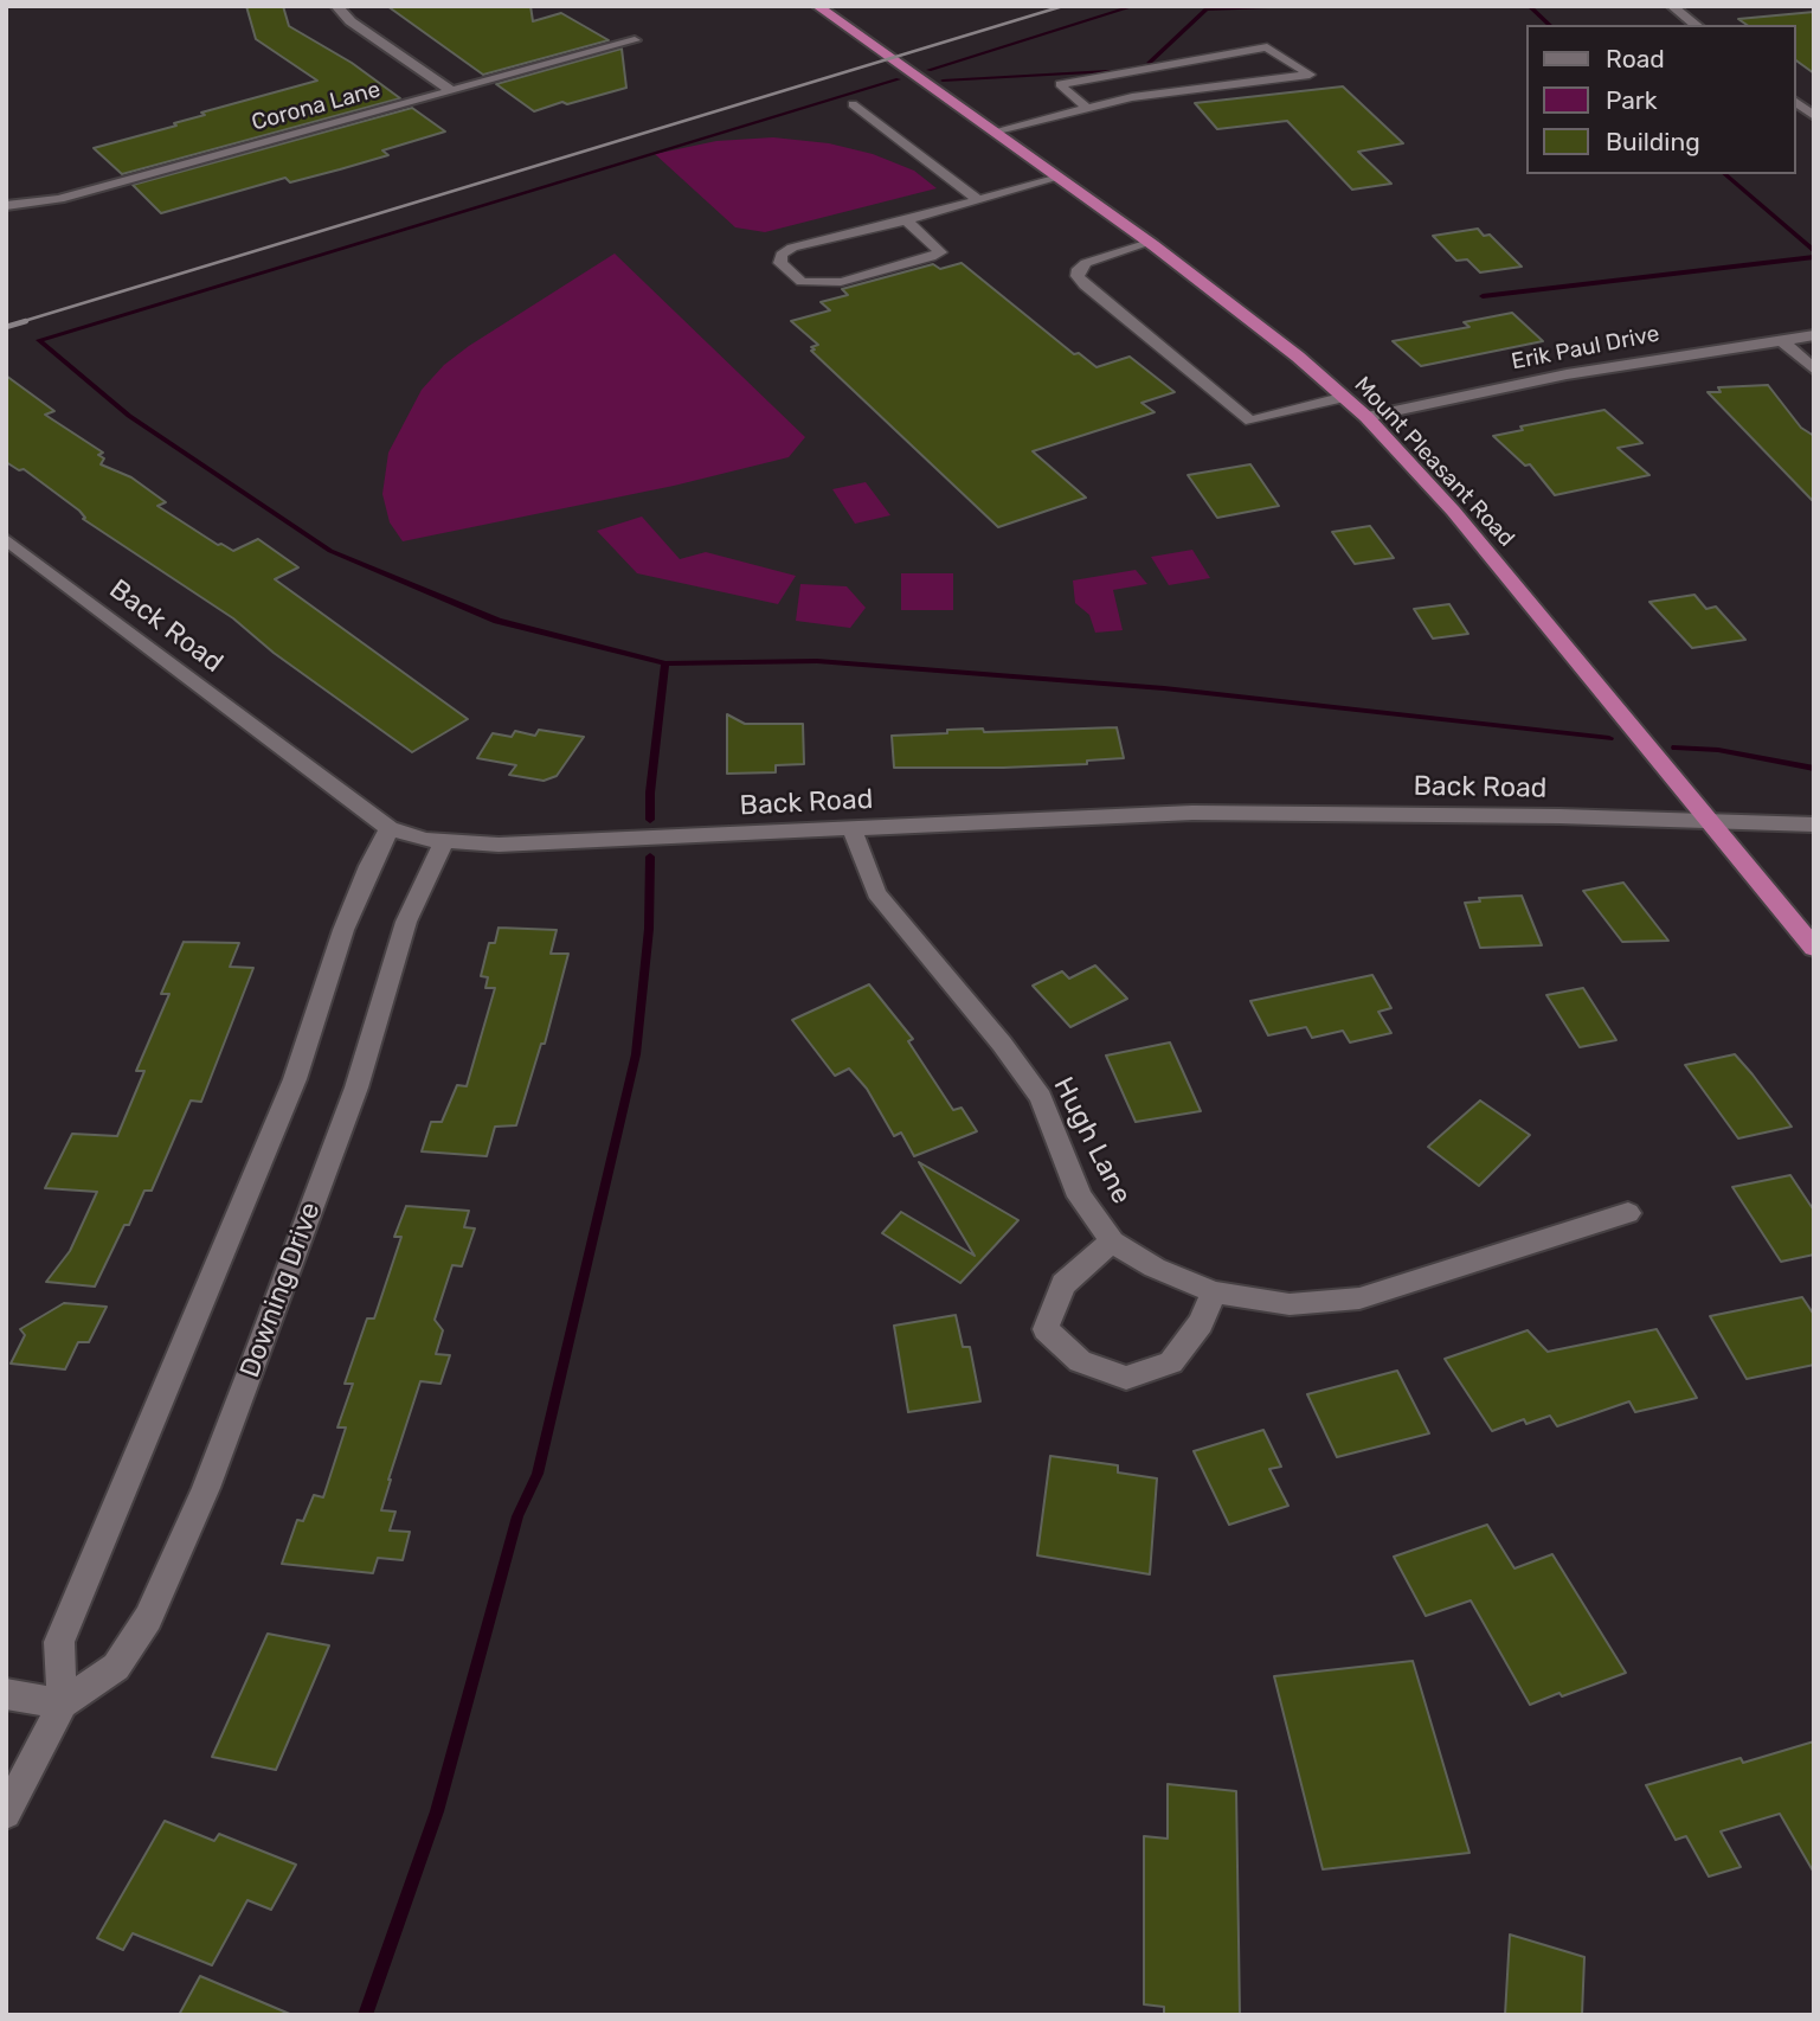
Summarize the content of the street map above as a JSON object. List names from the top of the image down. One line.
{"streets":{"highway":["Mount Pleasant Road"],"street":["Corona Lane","Erik Paul Drive","Back Road","Hugh Lane","Downing Drive"]},"crossings":[["Erik Paul Drive","Mount Pleasant Road"],["Mount Pleasant Road","Back Road"],["Back Road","Hugh Lane"],["Back Road","Downing Drive"]],"legend":["Road","Park","Building"]}
